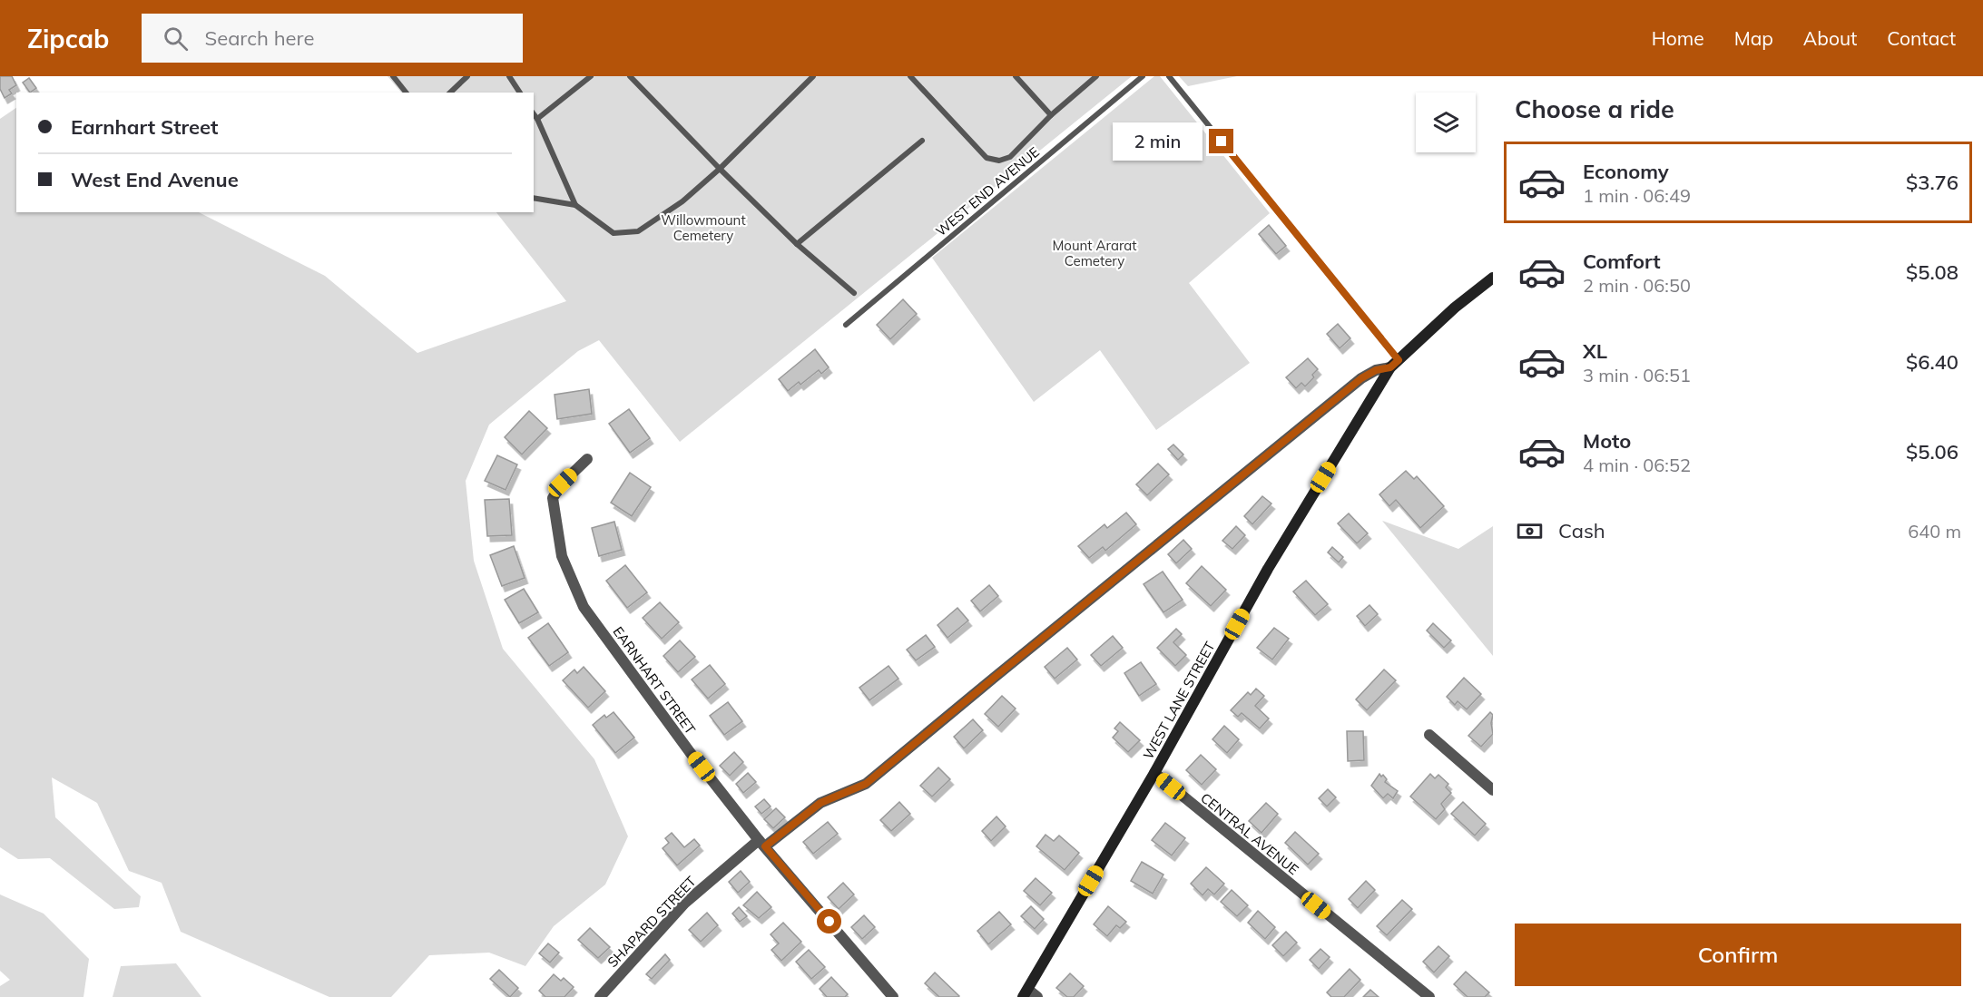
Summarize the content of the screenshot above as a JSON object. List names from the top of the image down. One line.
{"streets":{"street":["EARNHART STREET","WEST LANE STREET","CENTRAL AVENUE","SHAPARD STREET"],"lane":["WEST END AVENUE"]},"crossings":[["EARNHART STREET","SHAPARD STREET"],["WEST LANE STREET","CENTRAL AVENUE"],["WEST LANE STREET","SHAPARD STREET"]],"parks":["Willowmount Cemetery","Mount Ararat Cemetery"],"page":{"header":"Zipcab","search":"Search here","nav":["Home","Map","About","Contact"],"heading":"Choose a ride","banner":["Earnhart Street","West End Avenue"],"bubble":"2 min","list":[{"name":"Economy","note":"1 min · 06:49","value":"$3.76"},{"name":"Comfort","note":"2 min · 06:50","value":"$5.08"},{"name":"XL","note":"3 min · 06:51","value":"$6.40"},{"name":"Moto","note":"4 min · 06:52","value":"$5.06"}],"pay":["Cash","640 m"],"buttons":"Confirm"}}
